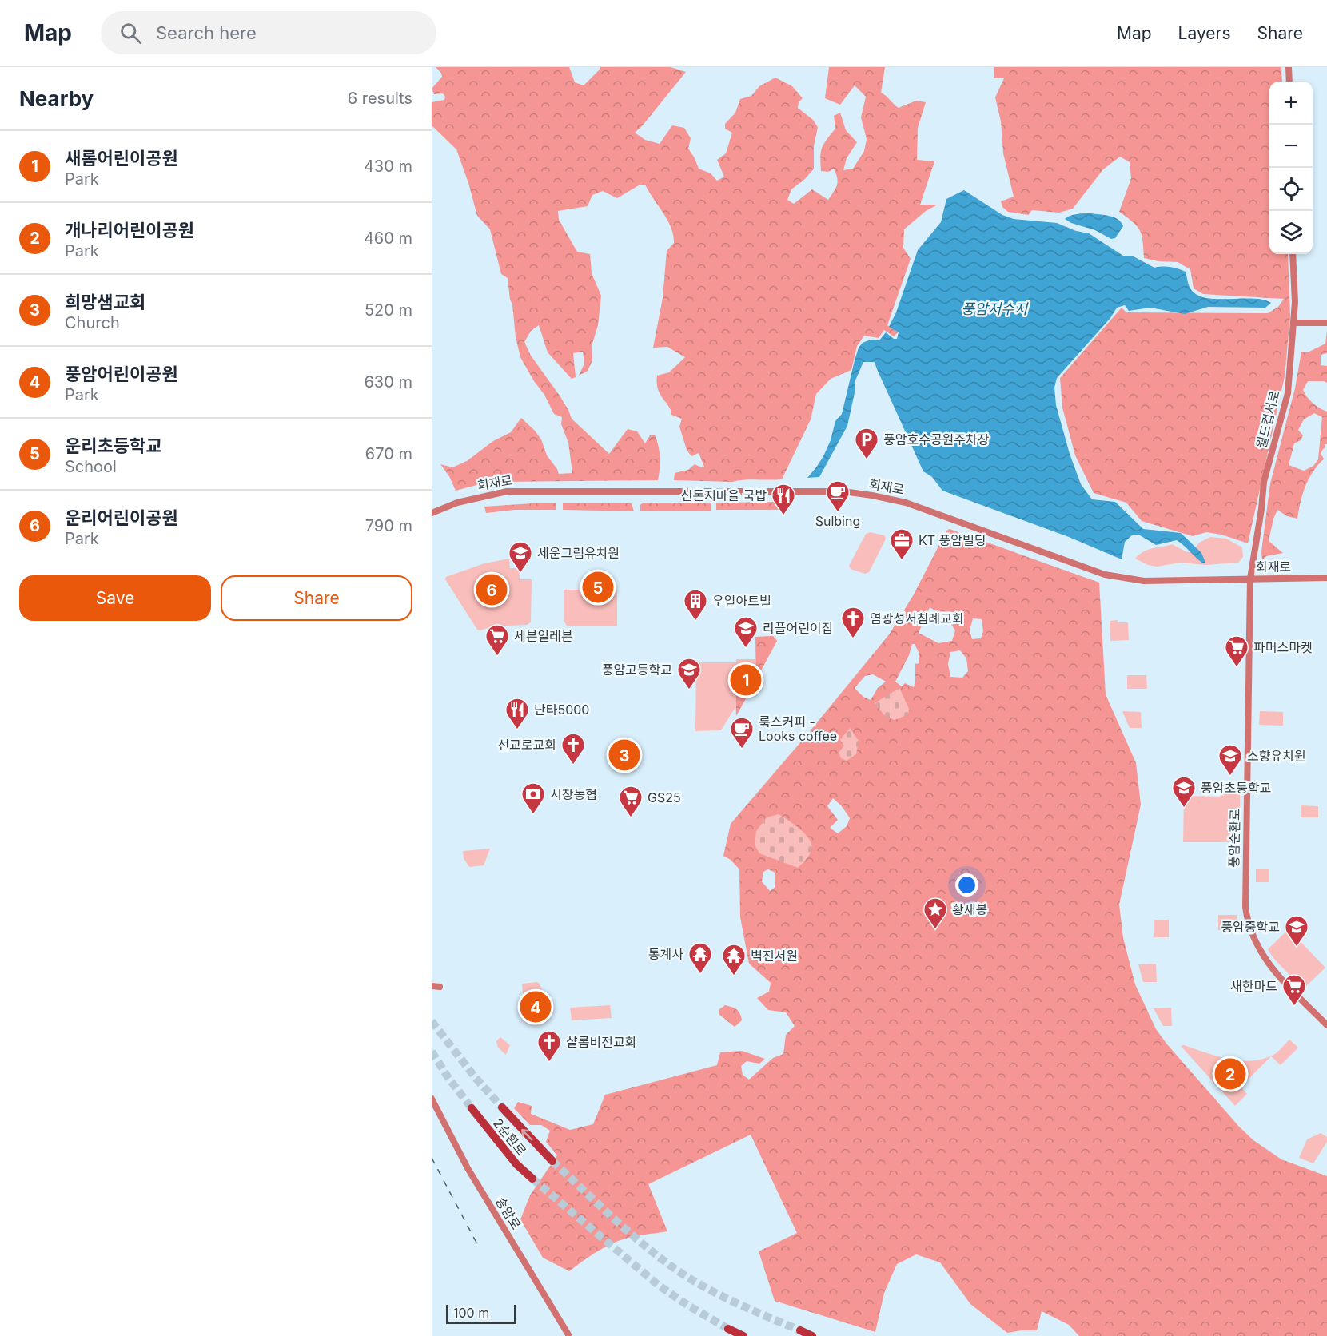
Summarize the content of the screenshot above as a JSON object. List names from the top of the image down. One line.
{"streets":{"highway":["2순환로"],"main road":["월드컵서로","회재로","풍암순환로","송암로"]},"crossings":[["월드컵서로","회재로"],["월드컵서로","풍암순환로"]],"water":["풍암저수지"],"places":{"parking":["풍암호수공원주차장"],"cafe":["Sulbing","룩스커피 - Looks coffee"],"restaurant":["신돈지마을 국밥","난타5000"],"office":["KT 풍암빌딩"],"school or university":["세운그림유치원","리플어린이집","풍암고등학교","소향유치원","풍암초등학교","풍암중학교"],"building":["우일아트빌"],"church":["염광성서침례교회","선교로교회","샬롬비전교회"],"supermarket":["세븐일레븐","파머스마켓","GS25","새한마트"],"bank":["서창농협"],"place":["황새봉"],"temple":["통계사","벽진서원"]},"scale_bar":"100 m","page":{"header":"Map","search":"Search here","nav":["Map","Layers","Share"],"heading":["Nearby","6 results"],"map_buttons":["+","−"],"list":[{"mark":"1","name":"새롬어린이공원","note":"Park","value":"430 m"},{"mark":"2","name":"개나리어린이공원","note":"Park","value":"460 m"},{"mark":"3","name":"희망샘교회","note":"Church","value":"520 m"},{"mark":"4","name":"풍암어린이공원","note":"Park","value":"630 m"},{"mark":"5","name":"운리초등학교","note":"School","value":"670 m"},{"mark":"6","name":"운리어린이공원","note":"Park","value":"790 m"}],"buttons":["Save","Share"],"pins":["5","6","1","3","4","2"],"scale":"100 m"}}
